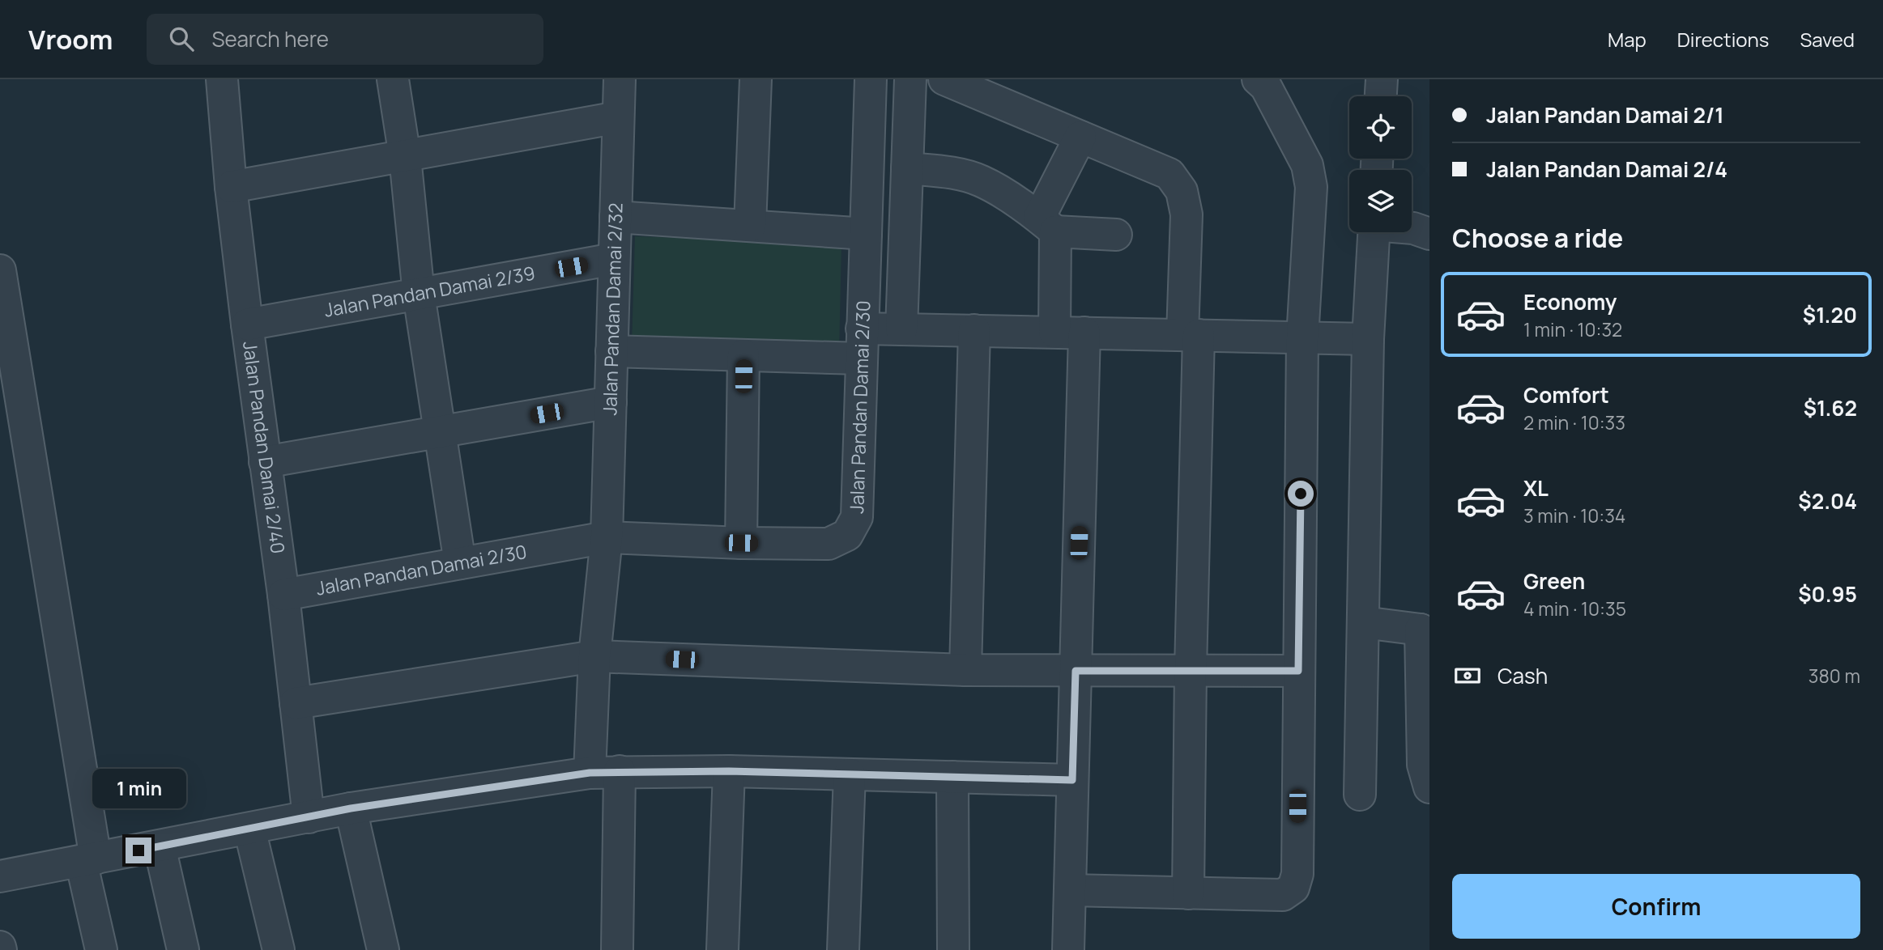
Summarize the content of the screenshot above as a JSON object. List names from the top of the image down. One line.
{"streets":{"street":["Jalan Pandan Damai 2/39","Jalan Pandan Damai 2/32","Jalan Pandan Damai 2/30","Jalan Pandan Damai 2/40"]},"crossings":[["Jalan Pandan Damai 2/39","Jalan Pandan Damai 2/32"],["Jalan Pandan Damai 2/39","Jalan Pandan Damai 2/40"],["Jalan Pandan Damai 2/32","Jalan Pandan Damai 2/30"],["Jalan Pandan Damai 2/30","Jalan Pandan Damai 2/40"]],"page":{"header":"Vroom","search":"Search here","nav":["Map","Directions","Saved"],"banner":["Jalan Pandan Damai 2/1","Jalan Pandan Damai 2/4"],"heading":"Choose a ride","list":[{"name":"Economy","note":"1 min · 10:32","value":"$1.20"},{"name":"Comfort","note":"2 min · 10:33","value":"$1.62"},{"name":"XL","note":"3 min · 10:34","value":"$2.04"},{"name":"Green","note":"4 min · 10:35","value":"$0.95"}],"pay":["Cash","380 m"],"bubble":"1 min","buttons":"Confirm"}}
